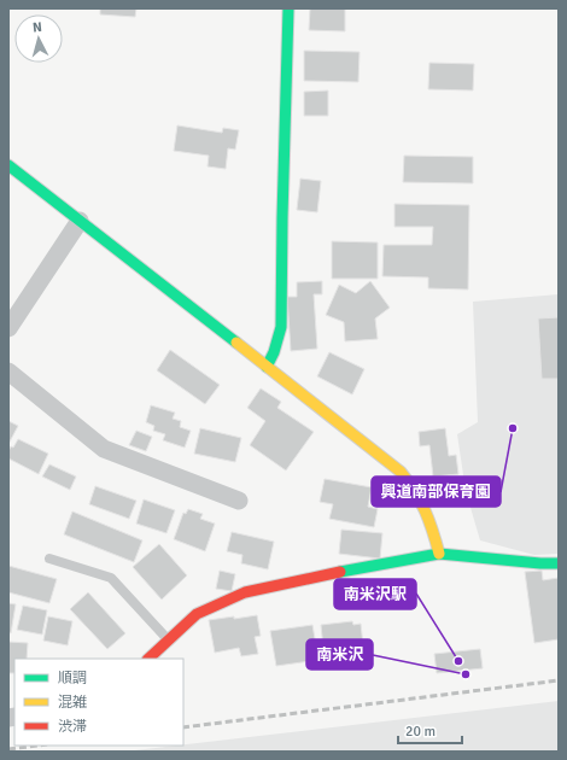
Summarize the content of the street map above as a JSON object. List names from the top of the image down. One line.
{"places":["興道南部保育園","南米沢駅","南米沢"],"legend":["順調","混雑","渋滞"],"scale_bar":"20 m","north":"top"}
